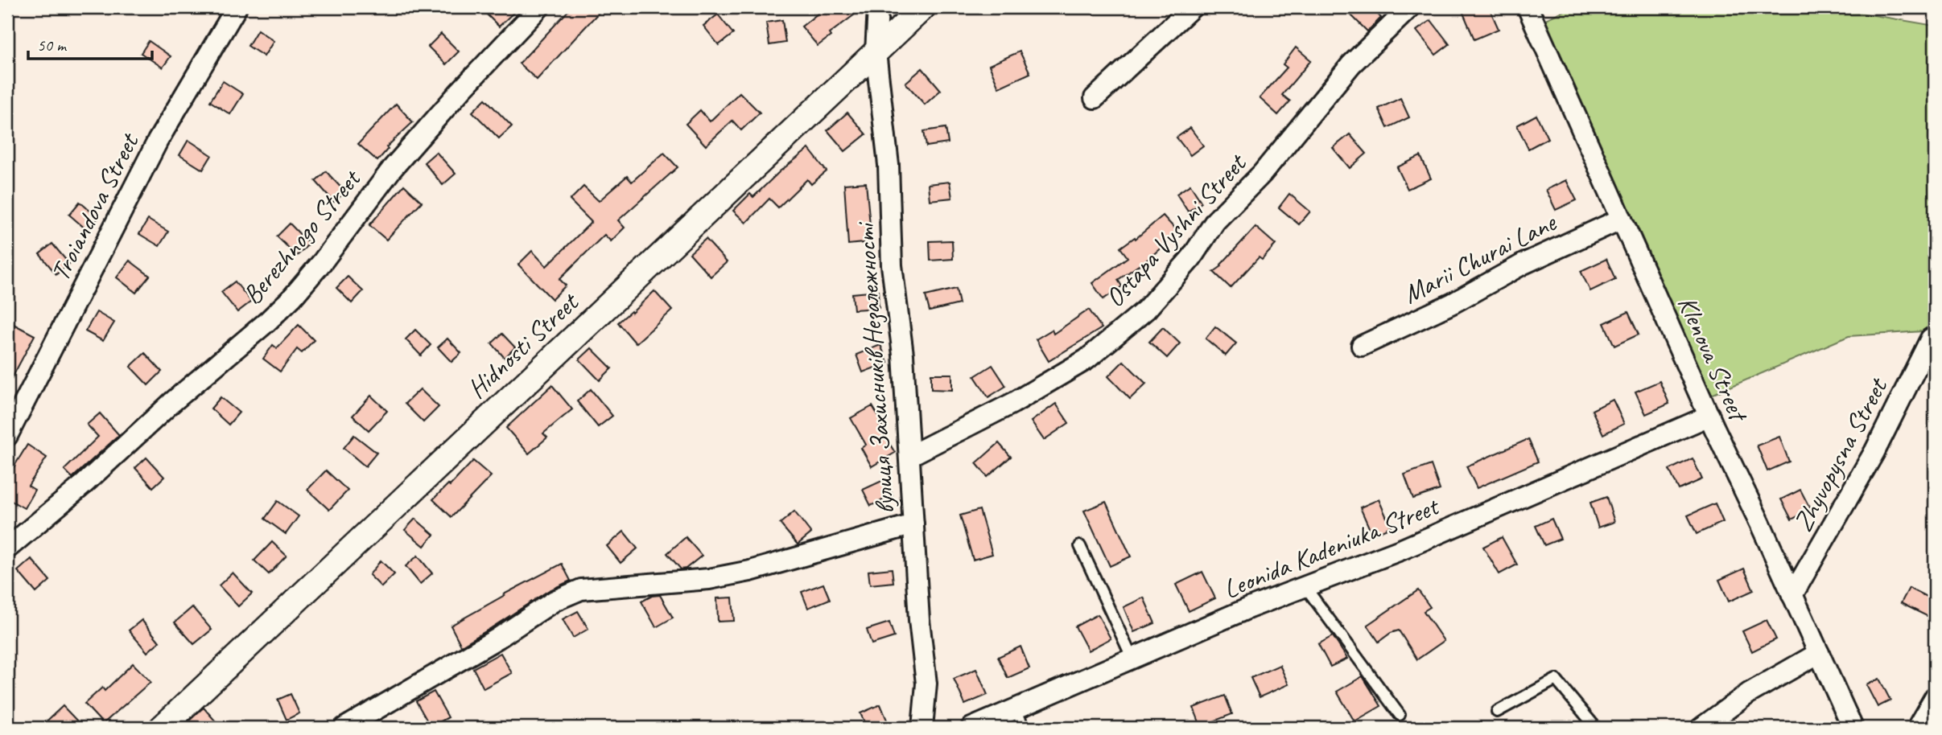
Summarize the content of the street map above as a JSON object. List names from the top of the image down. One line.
{"streets":{"street":["Troiandova Street","Ostapa Vyshni Street","Berezhnogo Street","Marii Churai Lane","Hidnosti Street","Klenova Street","вулиця Захисників Незалежності","Zhyvopysna Street","Leonida Kadeniuka Street"]},"crossings":[["Ostapa Vyshni Street","вулиця Захисників Незалежності"],["Marii Churai Lane","Klenova Street"],["Hidnosti Street","вулиця Захисників Незалежності"],["Klenova Street","Zhyvopysna Street"],["Klenova Street","Leonida Kadeniuka Street"]],"scale_bar":"50 m"}
